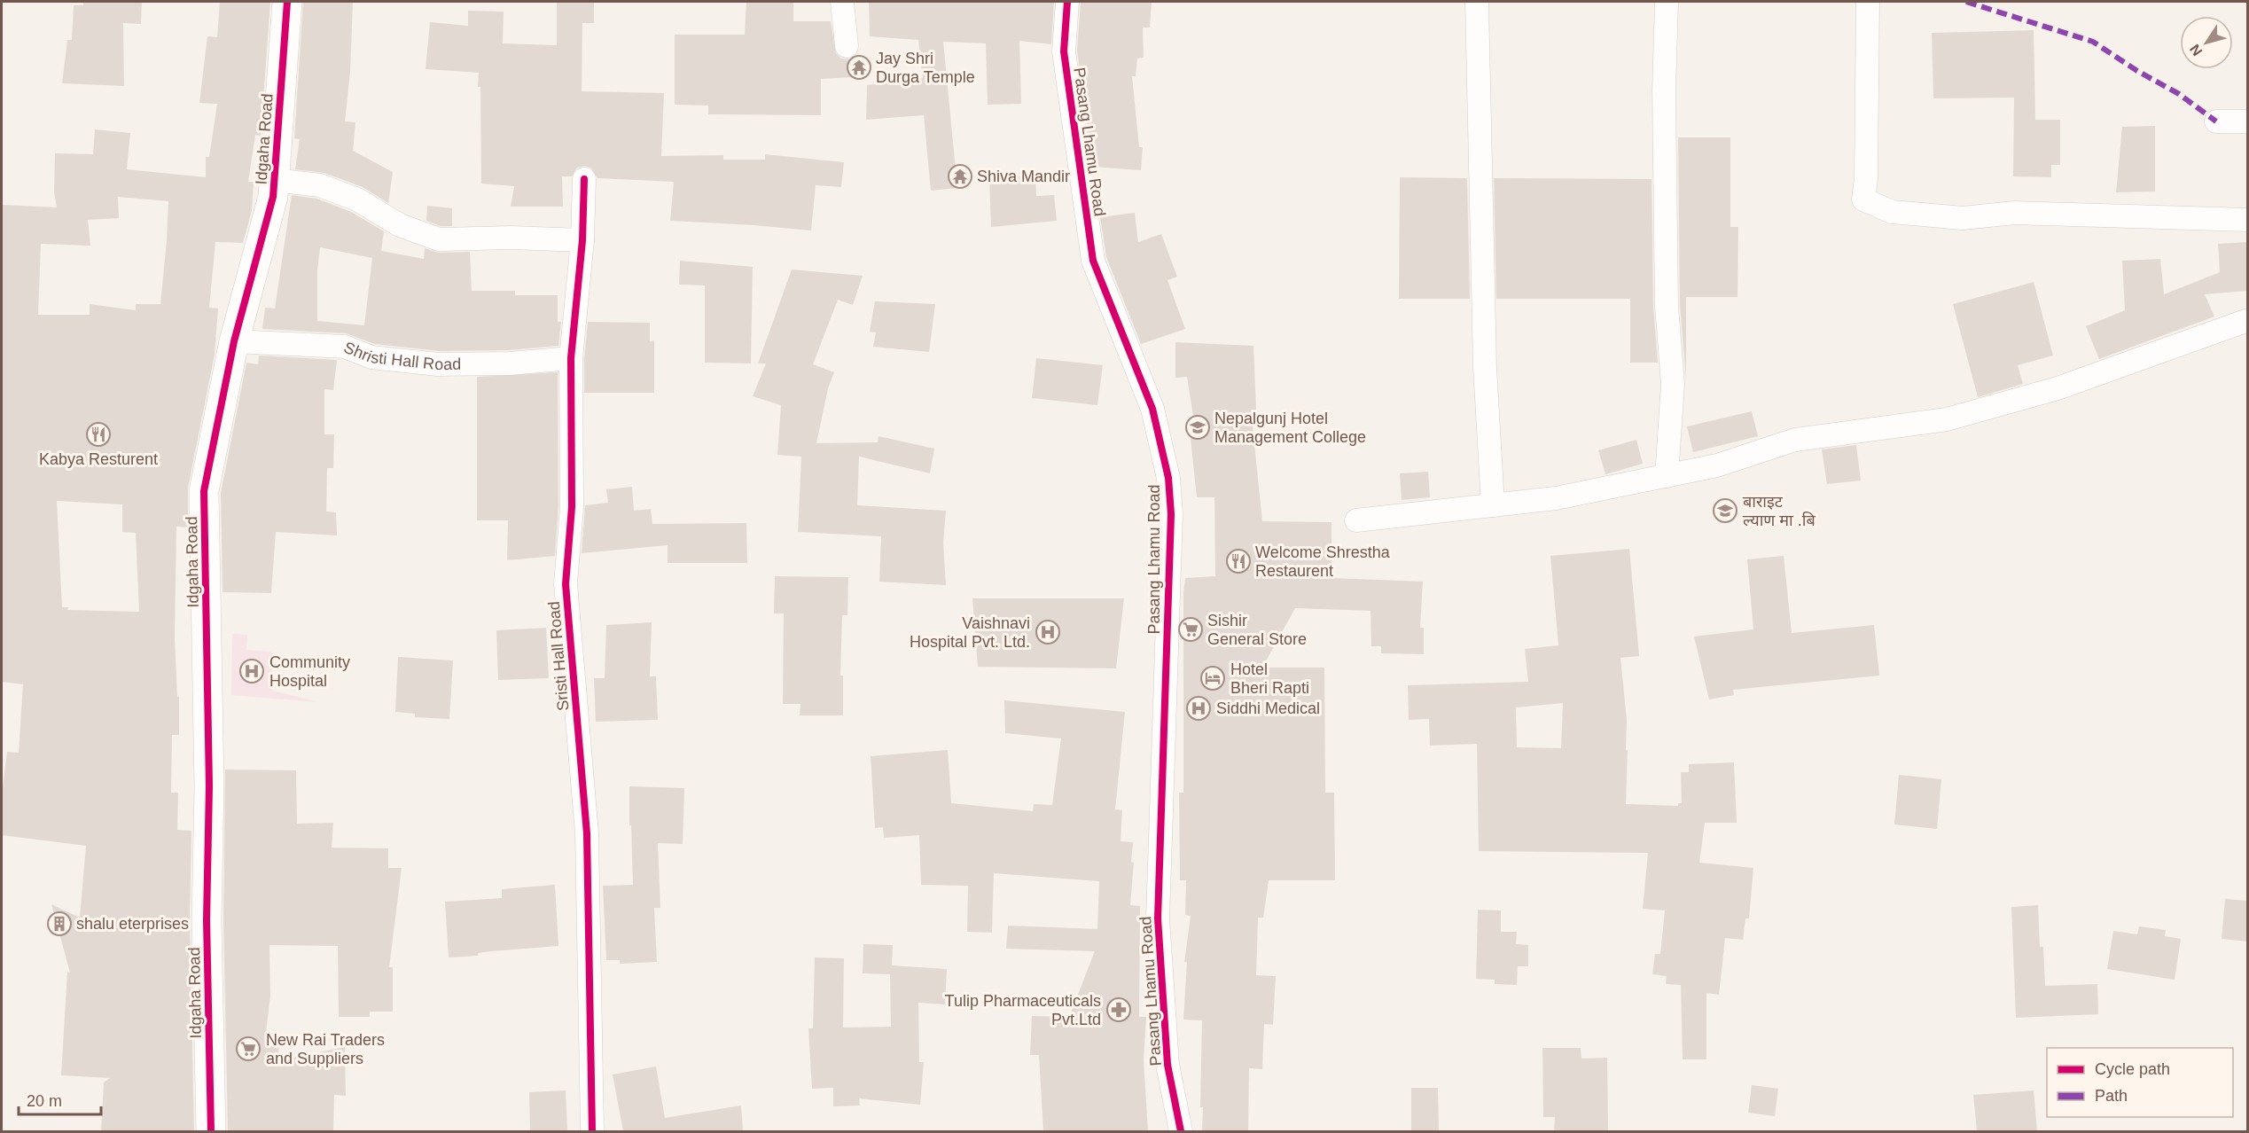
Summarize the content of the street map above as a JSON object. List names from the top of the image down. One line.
{"streets":{"street":["Idgaha Road","Pasang Lhamu Road","Shristi Hall Road","Sristi Hall Road"]},"crossings":[["Idgaha Road","Shristi Hall Road"],["Shristi Hall Road","Sristi Hall Road"]],"places":{"temple":["Jay Shri Durga Temple","Shiva Mandir"],"school or university":["Nepalgunj Hotel Management College","बाराइट ल्याण मा .बि"],"restaurant":["Kabya Resturent","Welcome Shrestha Restaurent"],"supermarket":["Sishir General Store","New Rai Traders and Suppliers"],"hospital":["Vaishnavi Hospital Pvt. Ltd.","Community Hospital","Siddhi Medical"],"hotel":["Hotel Bheri Rapti"],"building":["shalu eterprises"],"pharmacy":["Tulip Pharmaceuticals Pvt.Ltd"]},"legend":["Cycle path","Path"],"scale_bar":"20 m","north":"bottom left"}
